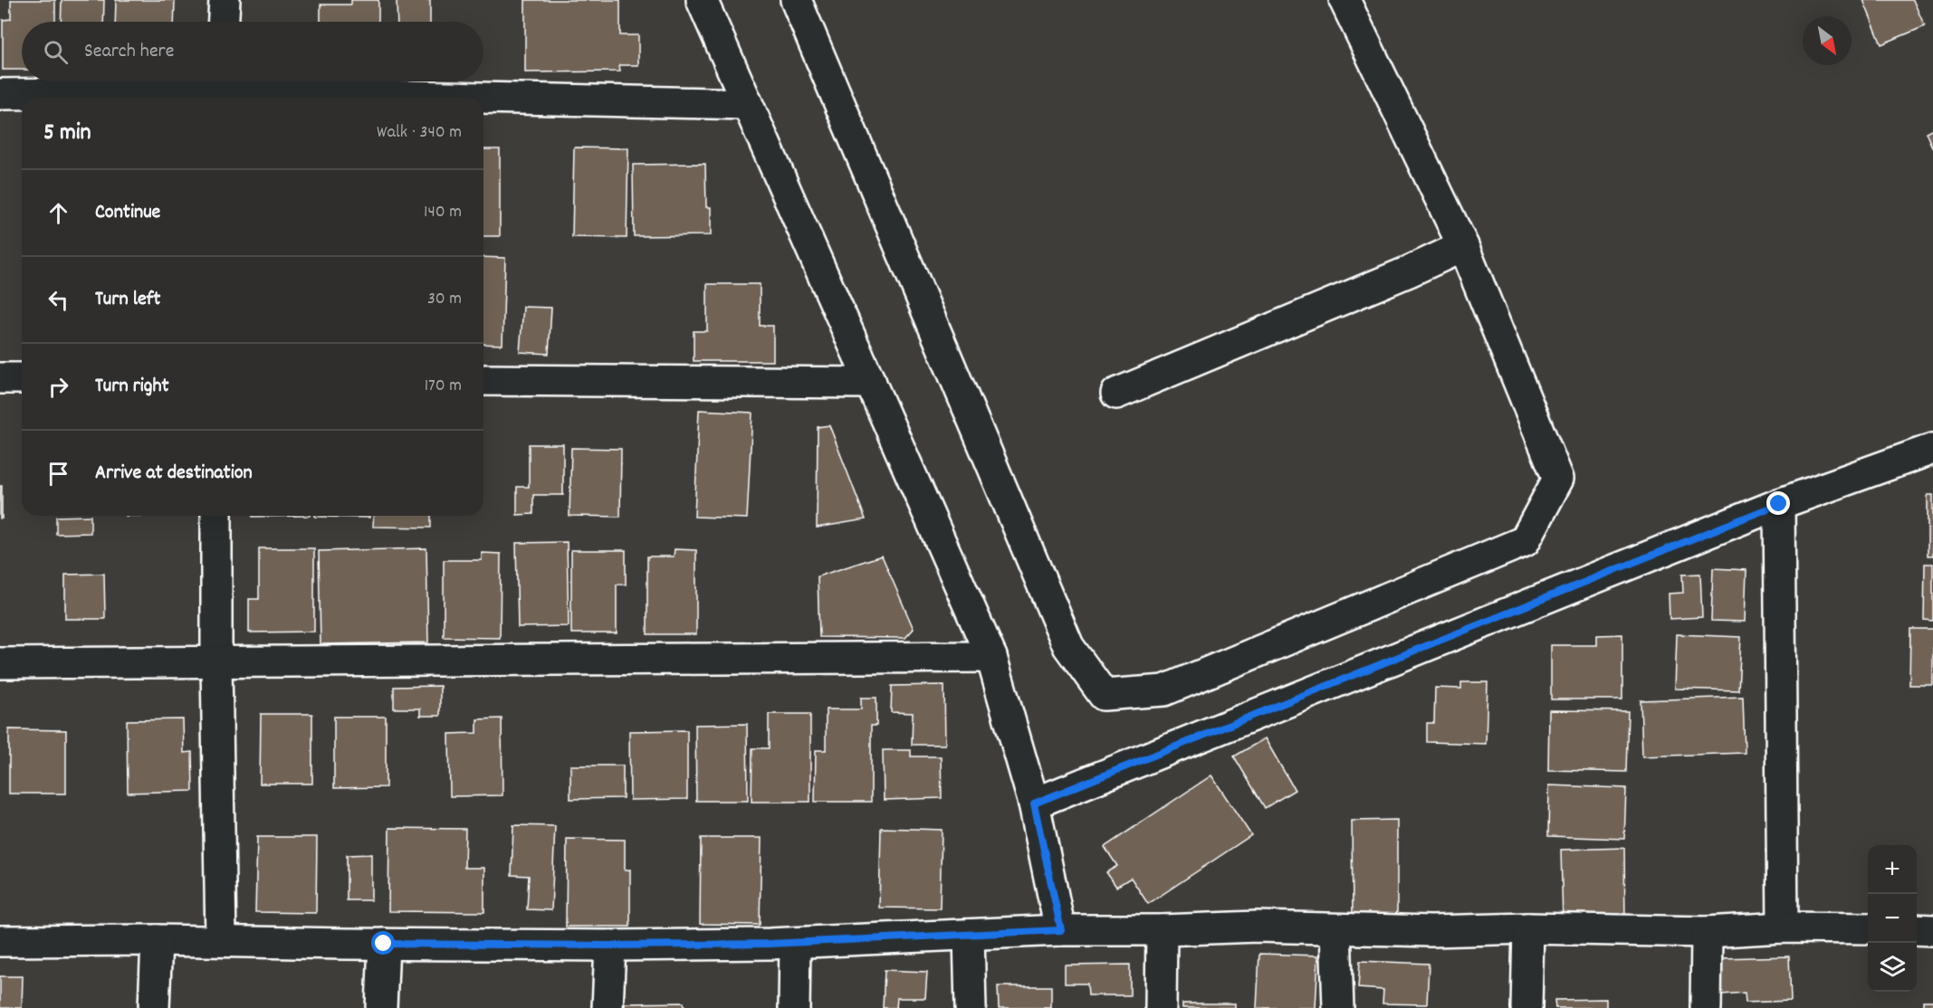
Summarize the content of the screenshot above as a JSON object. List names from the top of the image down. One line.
{"north":"bottom right","page":{"search":"Search here","heading":["5 min","Walk · 340 m"],"list":[["Continue","140 m"],["Turn left","30 m"],["Turn right","170 m"],"Arrive at destination"],"map_buttons":["+","−"]}}
